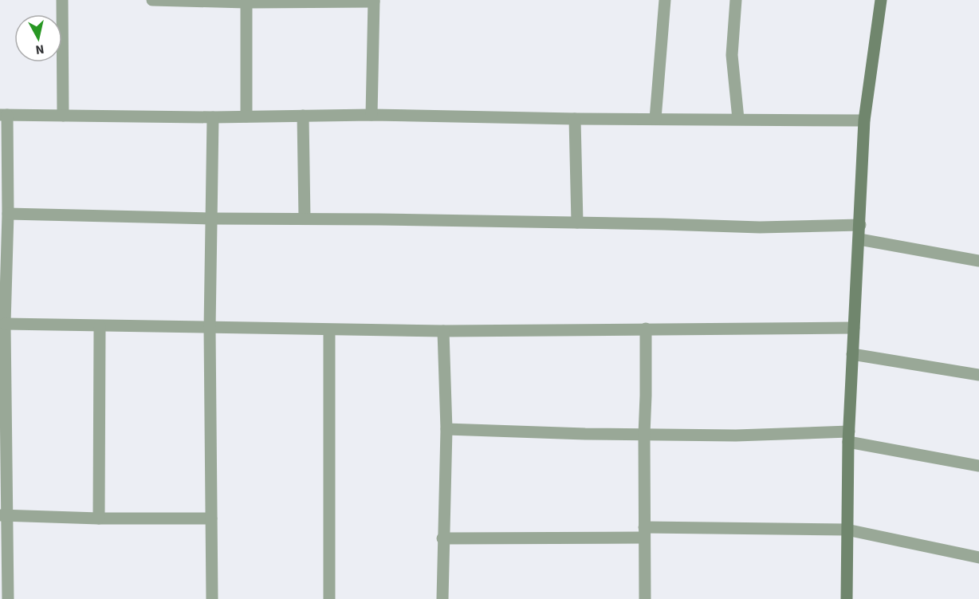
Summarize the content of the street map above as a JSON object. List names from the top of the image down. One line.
{"north":"bottom"}
